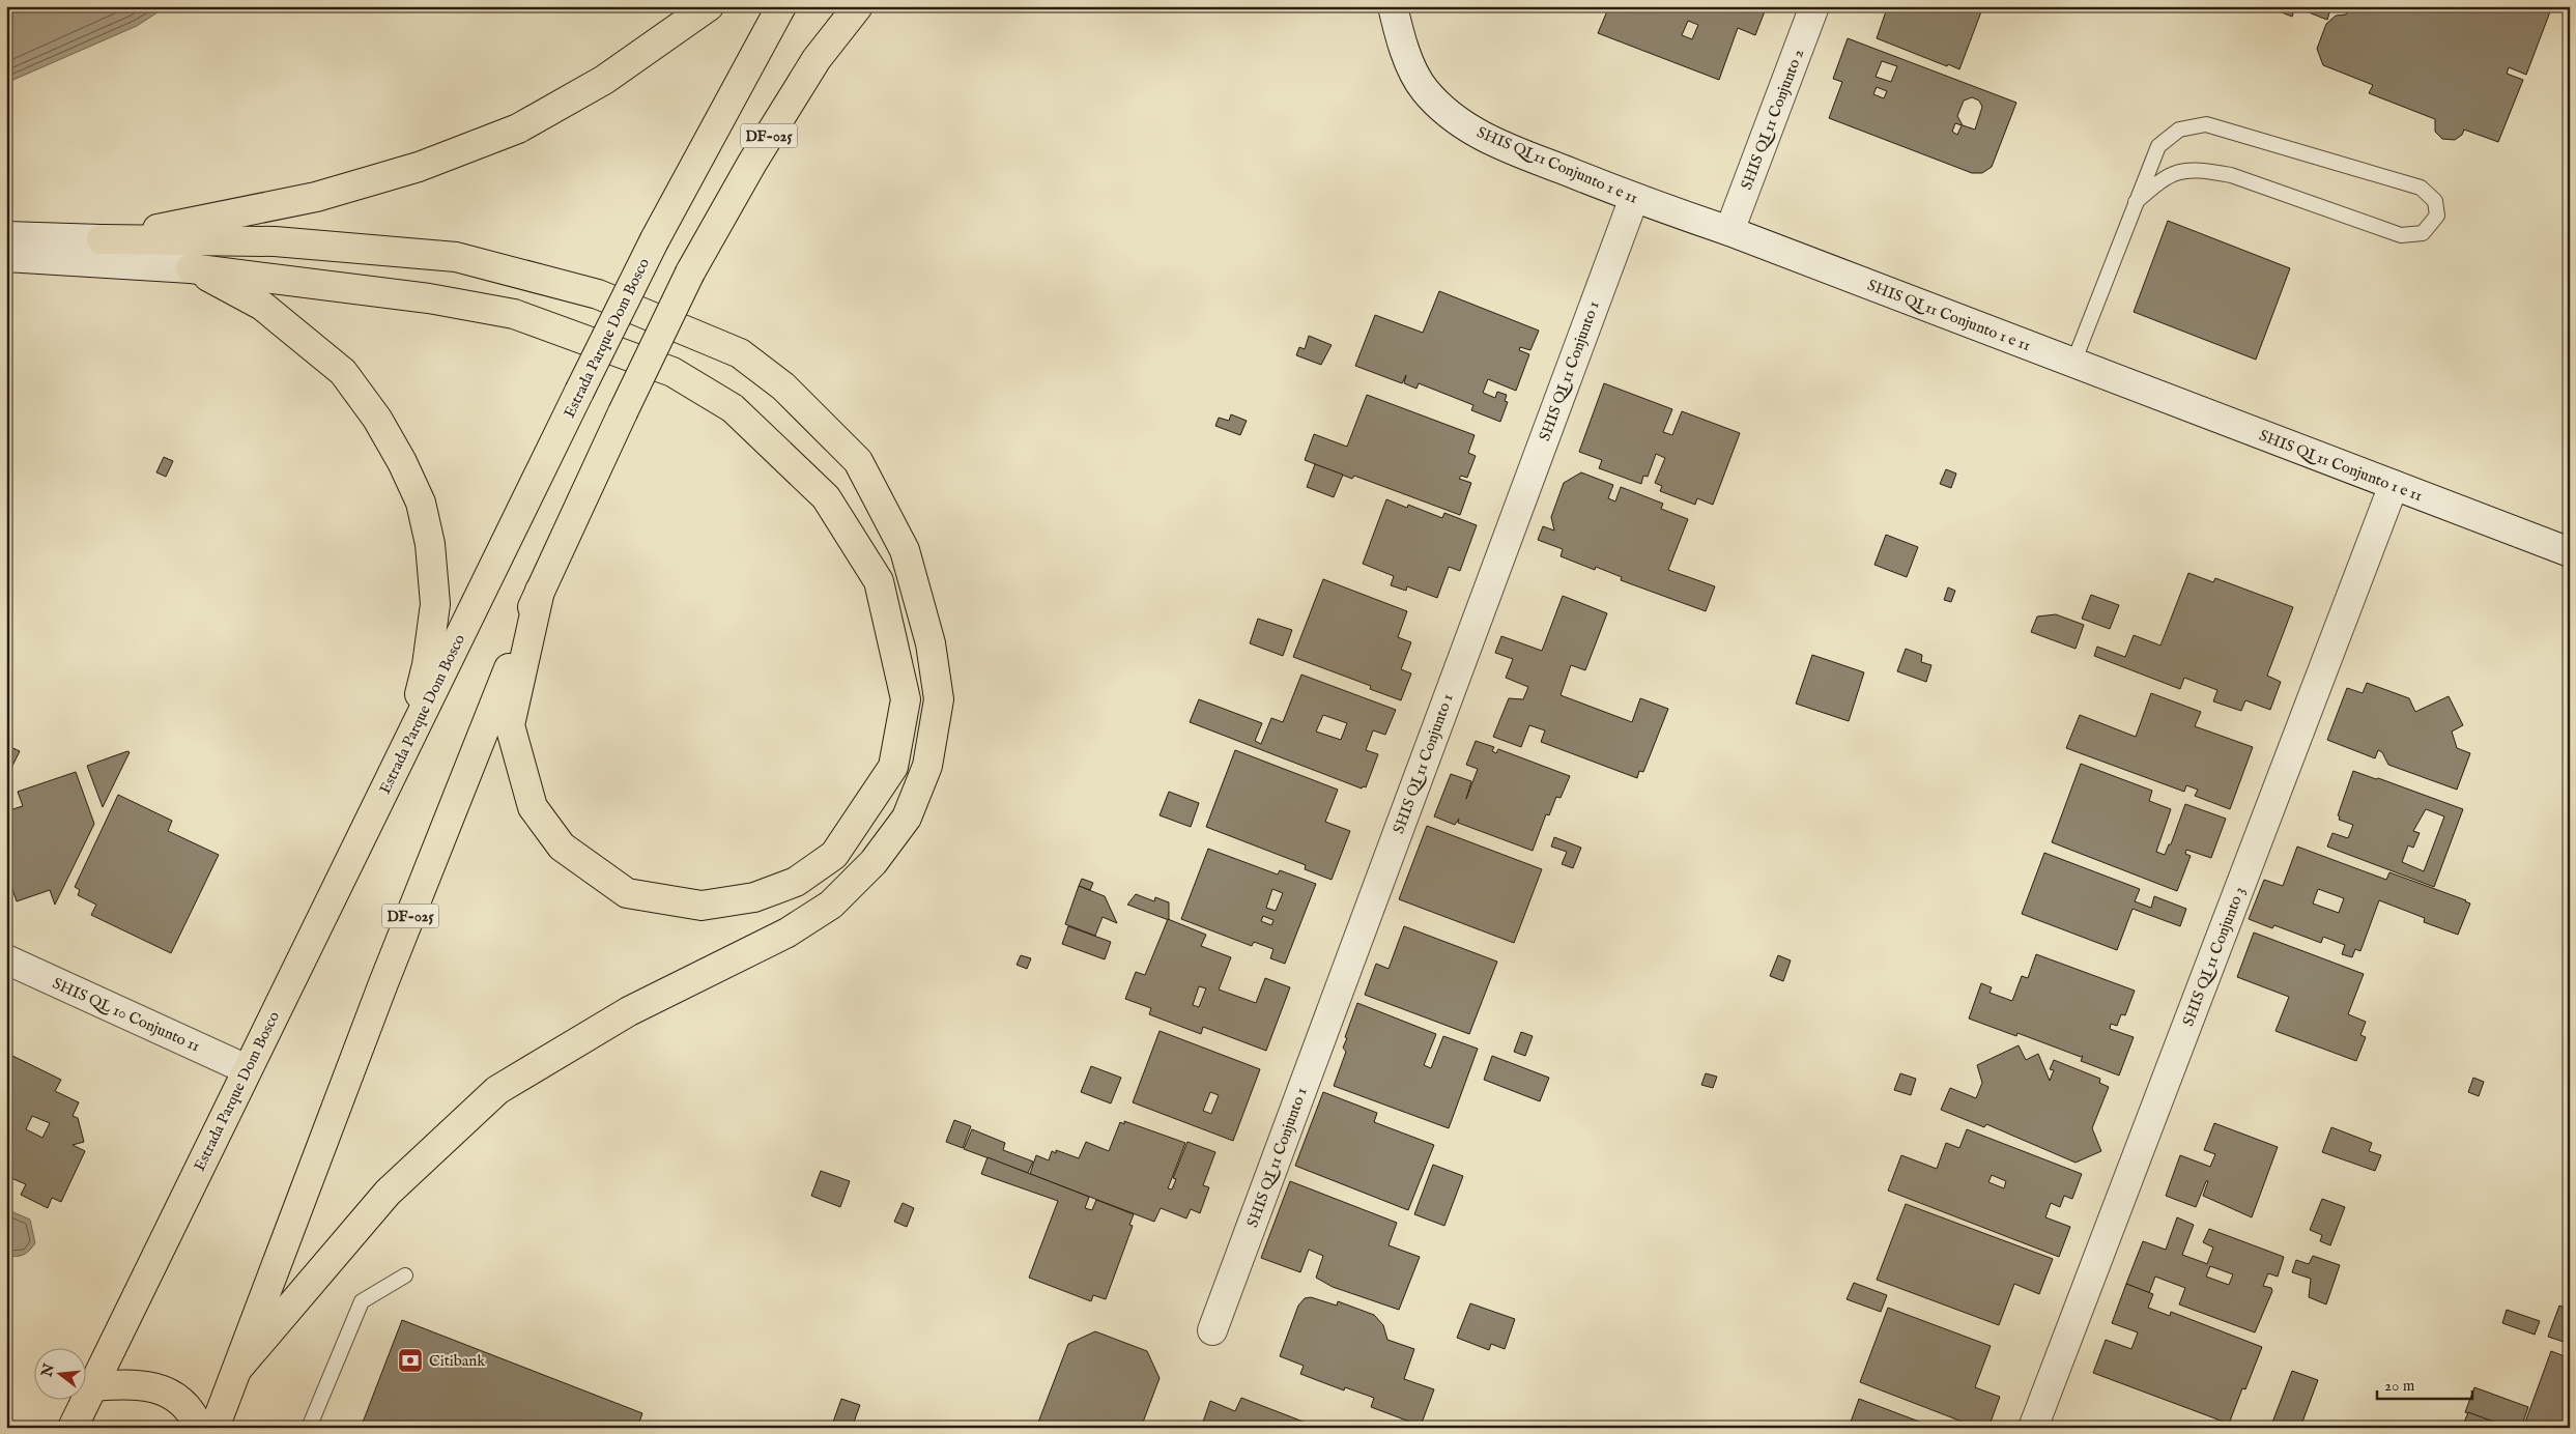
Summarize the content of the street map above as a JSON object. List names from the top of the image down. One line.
{"streets":{"main road":["DF-025","Estrada Parque Dom Bosco"],"street":["SHIS QI 11 Conjunto 2","SHIS QI 11 Conjunto 1 e 11","SHIS QI 11 Conjunto 1","SHIS QI 11 Conjunto 3","SHIS QL 10 Conjunto 11"]},"crossings":[["SHIS QI 11 Conjunto 2","SHIS QI 11 Conjunto 1 e 11"],["SHIS QI 11 Conjunto 1 e 11","SHIS QI 11 Conjunto 1"],["SHIS QI 11 Conjunto 1 e 11","SHIS QI 11 Conjunto 3"],["Estrada Parque Dom Bosco","SHIS QL 10 Conjunto 11"]],"places":{"bank":["Citibank"]},"scale_bar":"20 m","north":"left"}
